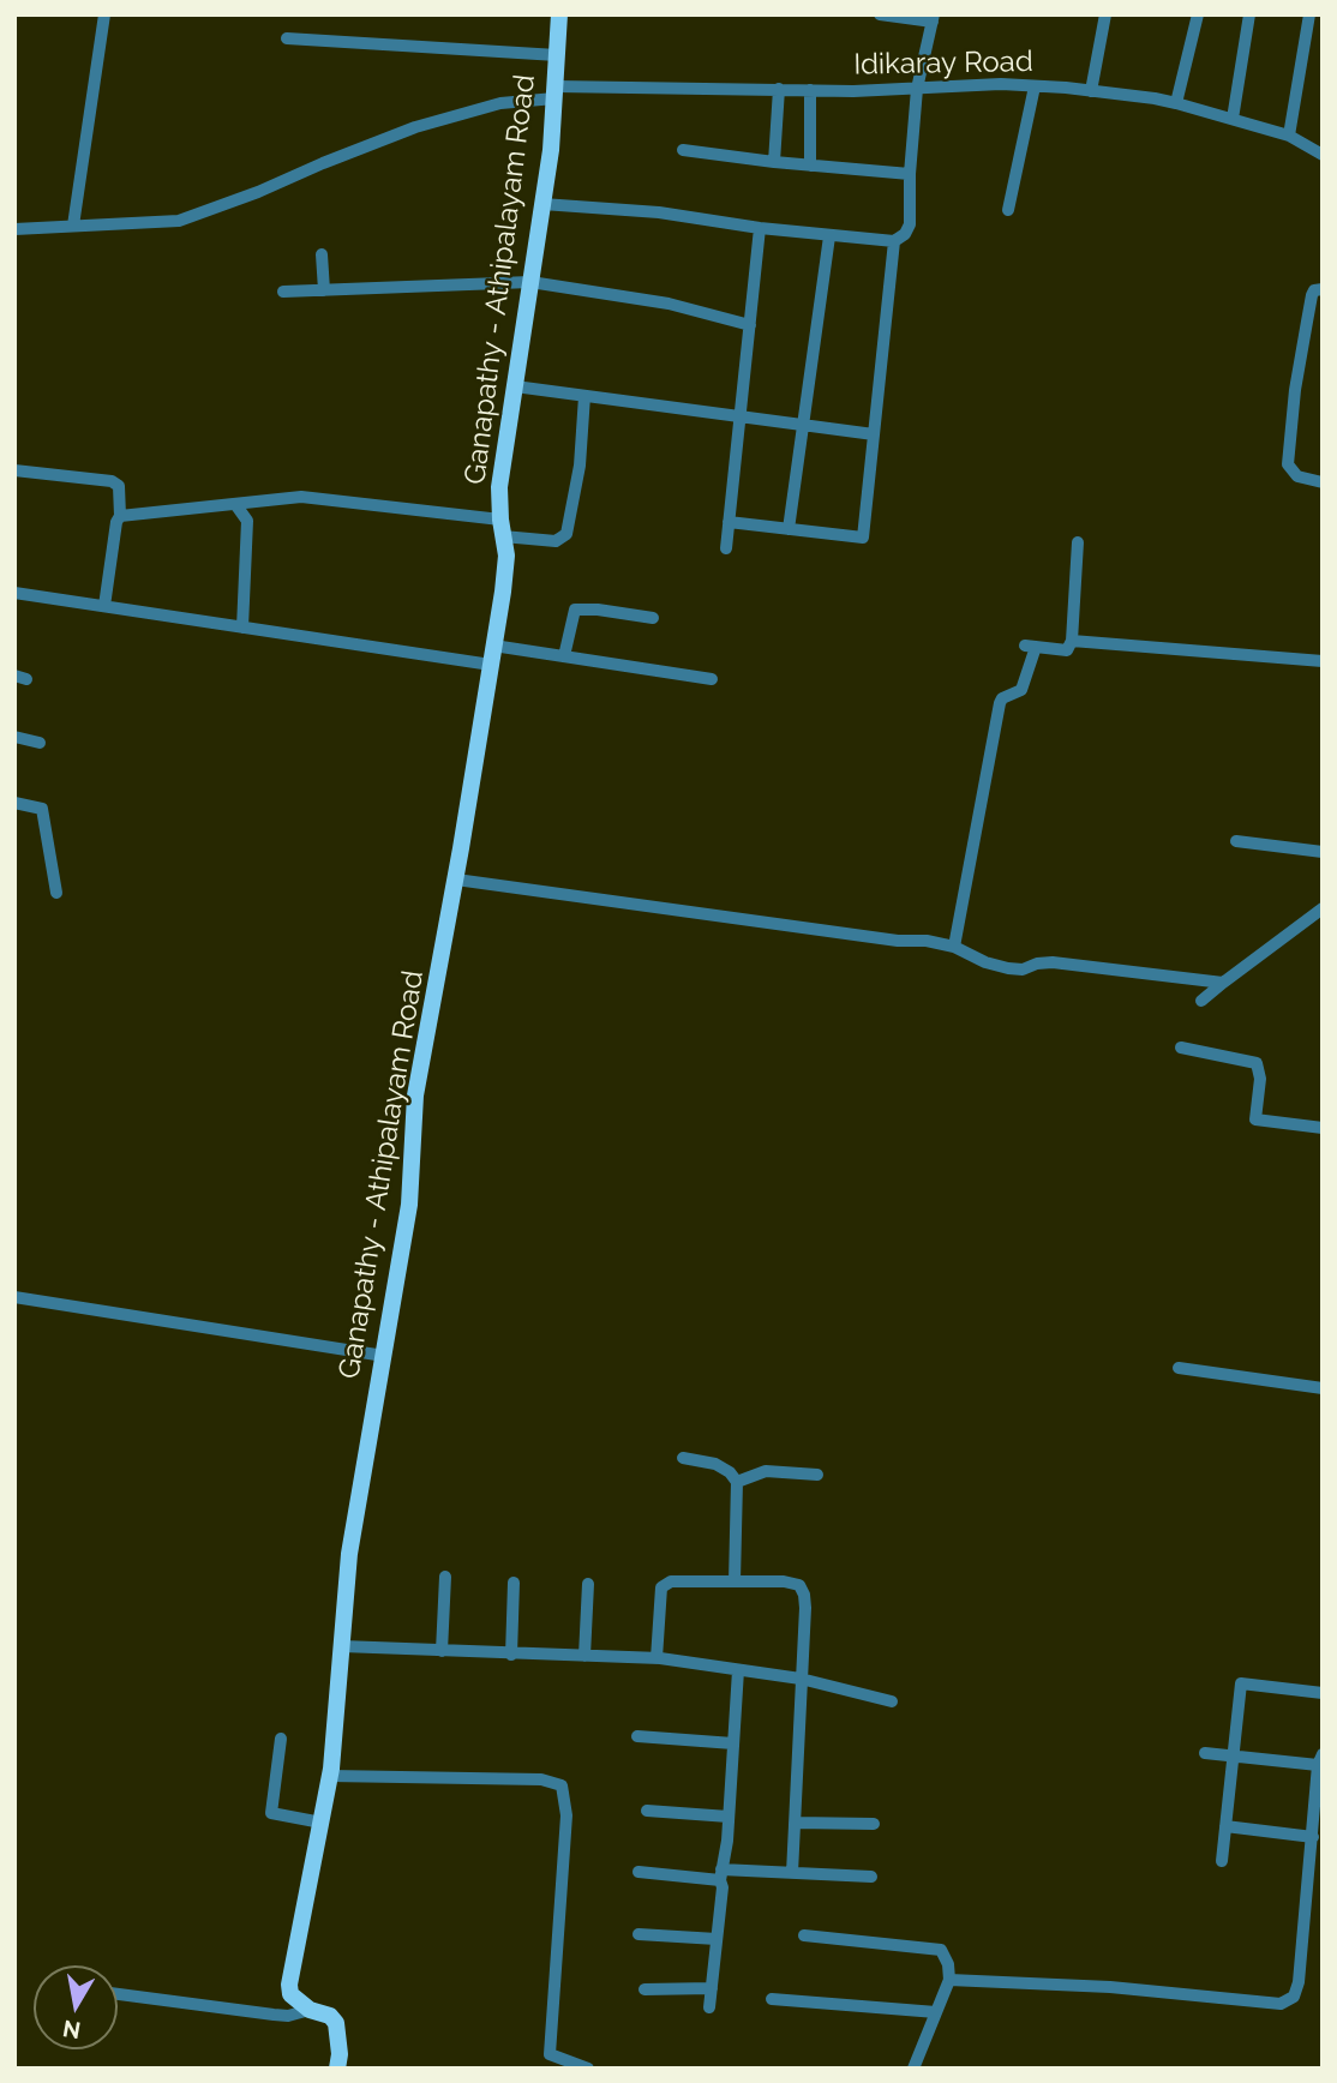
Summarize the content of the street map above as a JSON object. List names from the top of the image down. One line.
{"streets":{"main road":["Ganapathy - Athipalayam Road"],"street":["Idikaray Road"]},"crossings":[["Idikaray Road","Ganapathy - Athipalayam Road"]],"north":"bottom"}
